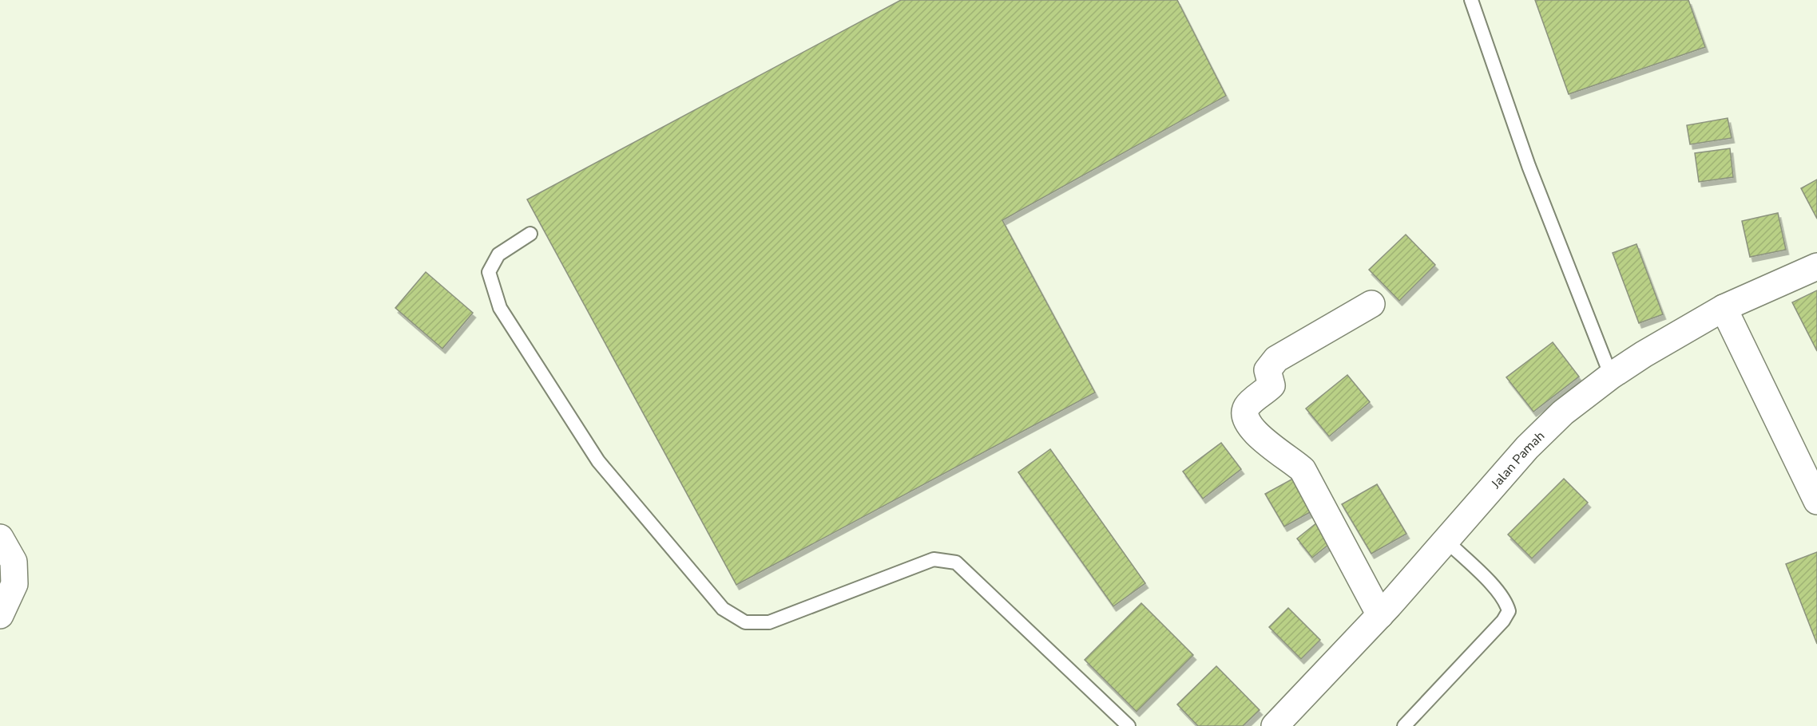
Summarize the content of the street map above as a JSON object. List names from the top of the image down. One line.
{"streets":{"street":["Jalan Pamah"]}}
